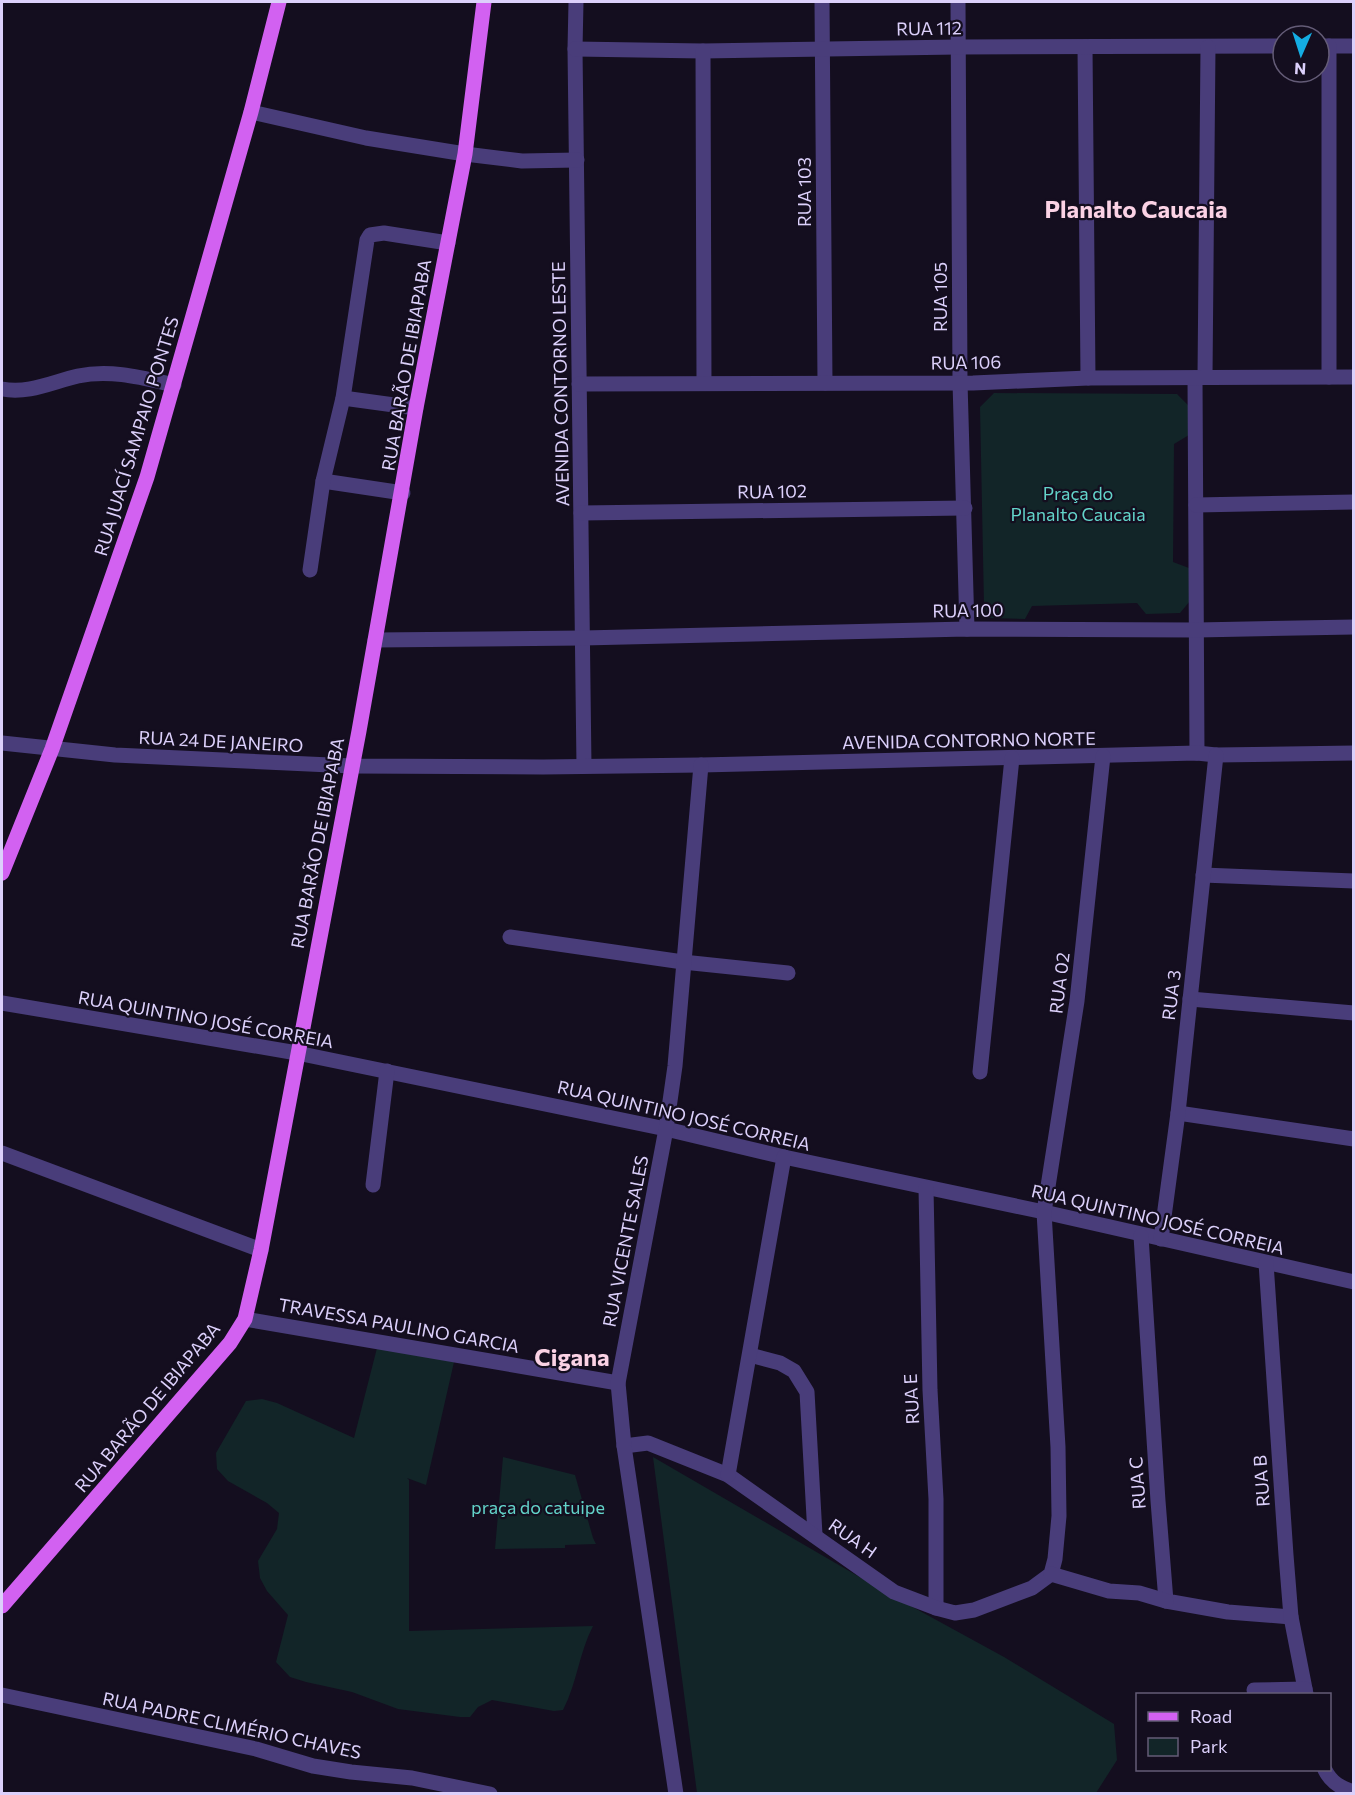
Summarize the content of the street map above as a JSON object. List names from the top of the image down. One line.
{"streets":{"main road":["RUA BARÃO DE IBIAPABA","RUA JUACÍ SAMPAIO PONTES"],"street":["RUA 112","RUA 103","RUA 105","RUA 106","AVENIDA CONTORNO LESTE","RUA 102","RUA 100","AVENIDA CONTORNO NORTE","RUA 24 DE JANEIRO","RUA 02","RUA 3","RUA QUINTINO JOSÉ CORREIA","RUA VICENTE SALES","TRAVESSA PAULINO GARCIA","RUA E","RUA B","RUA C","RUA H","RUA PADRE CLIMÉRIO CHAVES"]},"crossings":[["RUA 112","RUA 103"],["RUA 112","RUA 105"],["RUA 112","AVENIDA CONTORNO LESTE"],["RUA 103","RUA 106"],["RUA 105","RUA 106"],["RUA 105","RUA 102"],["RUA 105","RUA 100"],["RUA 106","AVENIDA CONTORNO LESTE"],["RUA BARÃO DE IBIAPABA","RUA 100"],["RUA BARÃO DE IBIAPABA","RUA 24 DE JANEIRO"],["RUA BARÃO DE IBIAPABA","RUA QUINTINO JOSÉ CORREIA"],["RUA BARÃO DE IBIAPABA","TRAVESSA PAULINO GARCIA"],["AVENIDA CONTORNO LESTE","RUA 102"],["AVENIDA CONTORNO LESTE","RUA 100"],["AVENIDA CONTORNO LESTE","AVENIDA CONTORNO NORTE"],["AVENIDA CONTORNO LESTE","RUA 24 DE JANEIRO"],["RUA JUACÍ SAMPAIO PONTES","RUA 24 DE JANEIRO"],["AVENIDA CONTORNO NORTE","RUA 24 DE JANEIRO"],["AVENIDA CONTORNO NORTE","RUA 02"],["AVENIDA CONTORNO NORTE","RUA 3"],["AVENIDA CONTORNO NORTE","RUA VICENTE SALES"],["RUA 02","RUA QUINTINO JOSÉ CORREIA"],["RUA 02","RUA H"],["RUA 3","RUA QUINTINO JOSÉ CORREIA"],["RUA QUINTINO JOSÉ CORREIA","RUA VICENTE SALES"],["RUA QUINTINO JOSÉ CORREIA","RUA E"],["RUA QUINTINO JOSÉ CORREIA","RUA B"],["RUA QUINTINO JOSÉ CORREIA","RUA C"],["RUA VICENTE SALES","TRAVESSA PAULINO GARCIA"],["RUA VICENTE SALES","RUA H"],["RUA E","RUA H"]],"districts":["Planalto Caucaia","Cigana"],"parks":["Praça do Planalto Caucaia","praça do catuipe"],"legend":["Road","Park"],"north":"bottom"}
